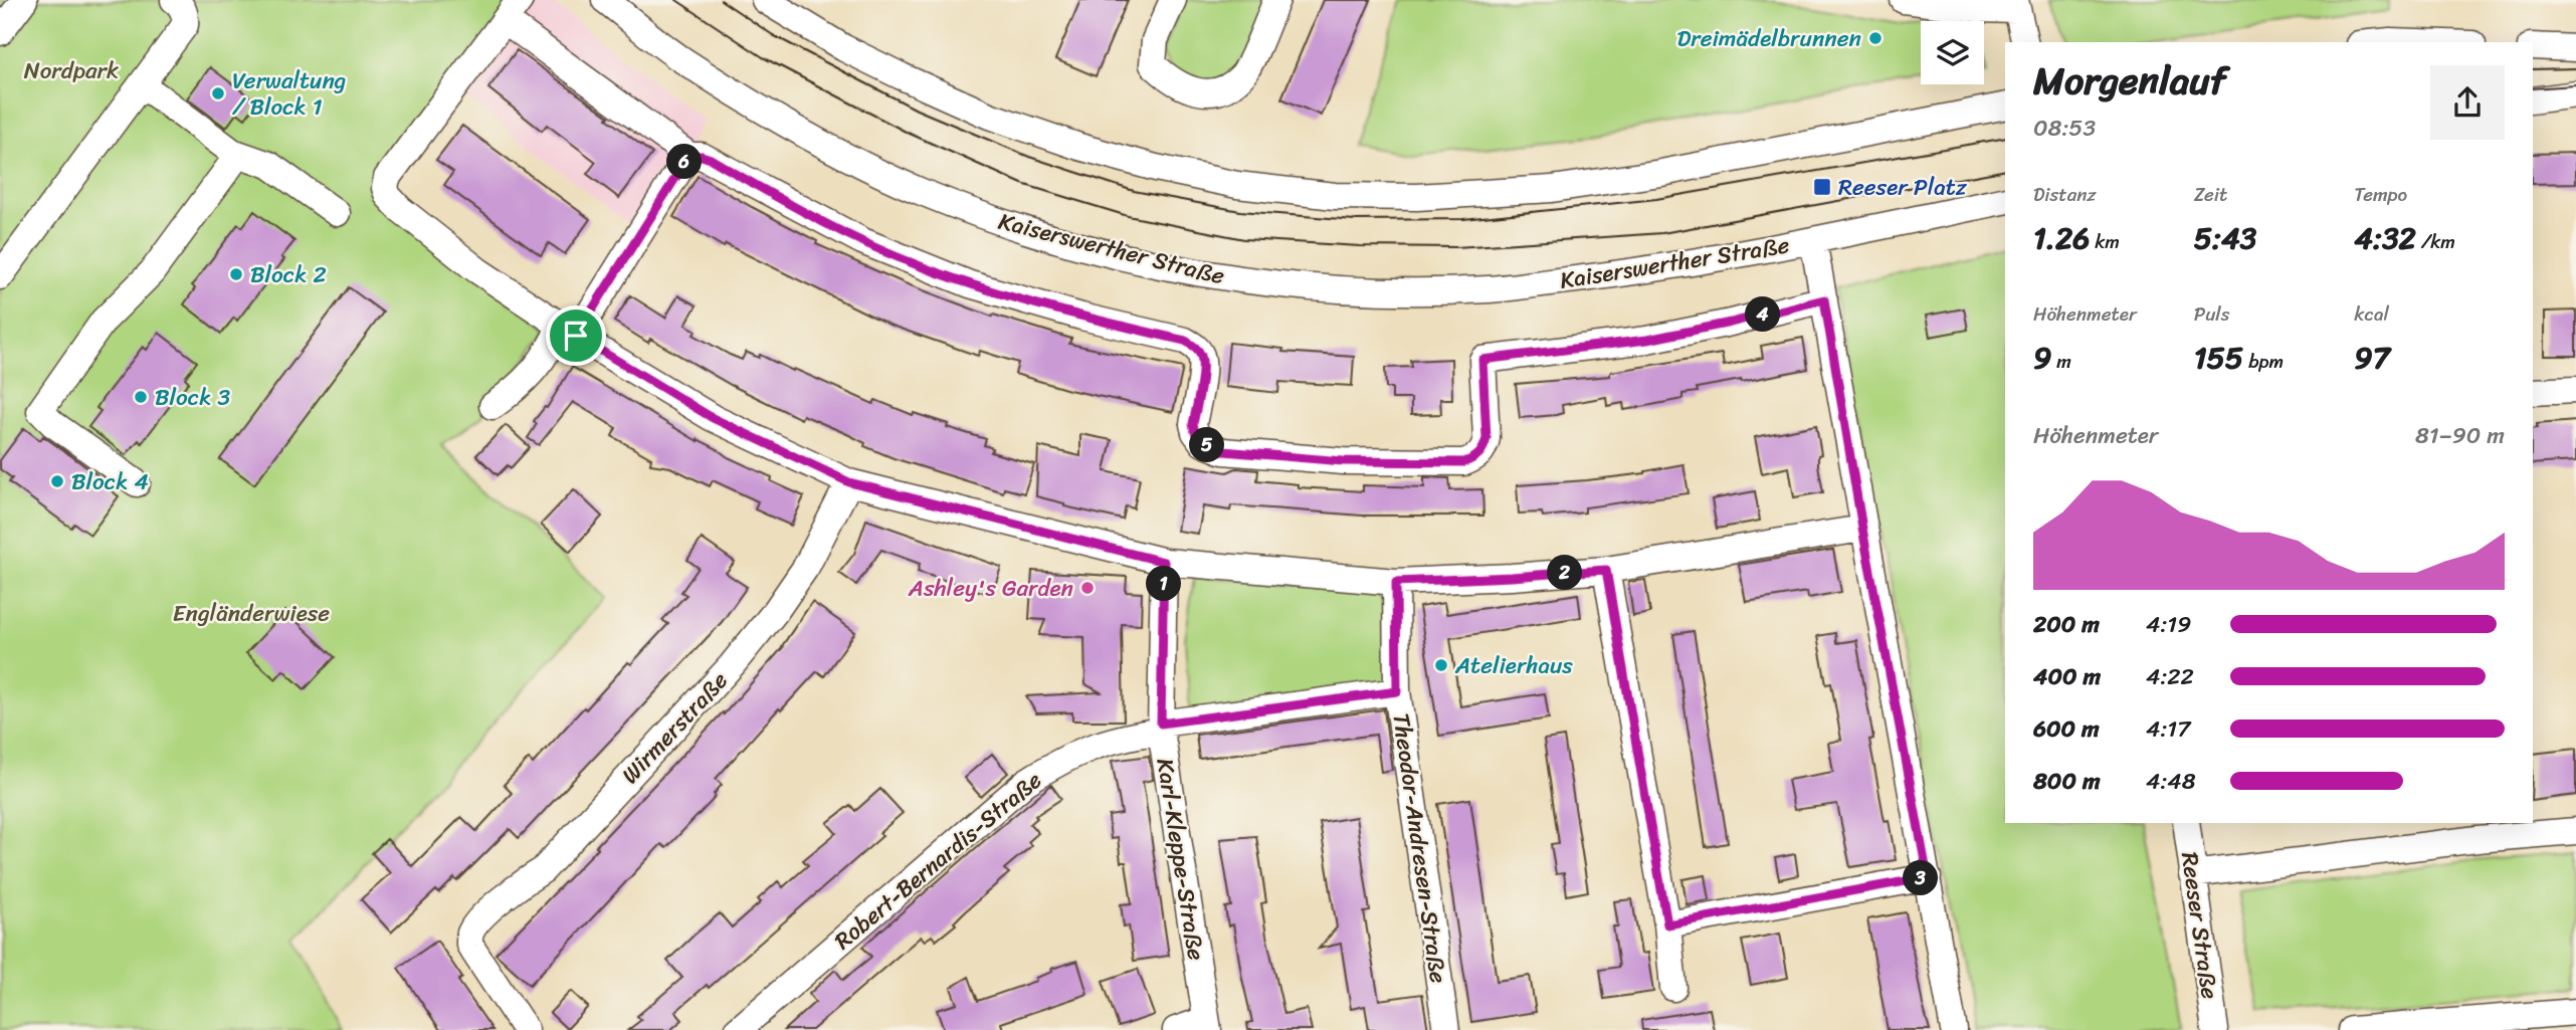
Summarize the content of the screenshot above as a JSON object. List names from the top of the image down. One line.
{"streets":{"street":["Kaiserswerther Straße","Wirmerstraße","Theodor-Andresen-Straße","Karl-Kleppe-Straße","Robert-Bernardis-Straße","Reeser Straße"]},"crossings":[["Theodor-Andresen-Straße","Robert-Bernardis-Straße"],["Karl-Kleppe-Straße","Robert-Bernardis-Straße"]],"parks":["Nordpark","Engländerwiese"],"places":{"other":["Dreimädelbrunnen","Verwaltung / Block 1","Block 2","Block 3","Block 4","Ashley's Garden","Atelierhaus"],"transit":["Reeser Platz"]},"page":{"heading":["Morgenlauf","08:53"],"pins":["6","4","5","2","1","3"],"stats":[["Distanz","1.26 km"],["Zeit","5:43"],["Tempo","4:32 /km"],["Höhenmeter","9 m"],["Puls","155 bpm"],["kcal","97"]],"chart":["Höhenmeter","81–90 m"],"list":[{"name":"200 m","note":"4:19"},{"name":"400 m","note":"4:22"},{"name":"600 m","note":"4:17"},{"name":"800 m","note":"4:48"}]}}
